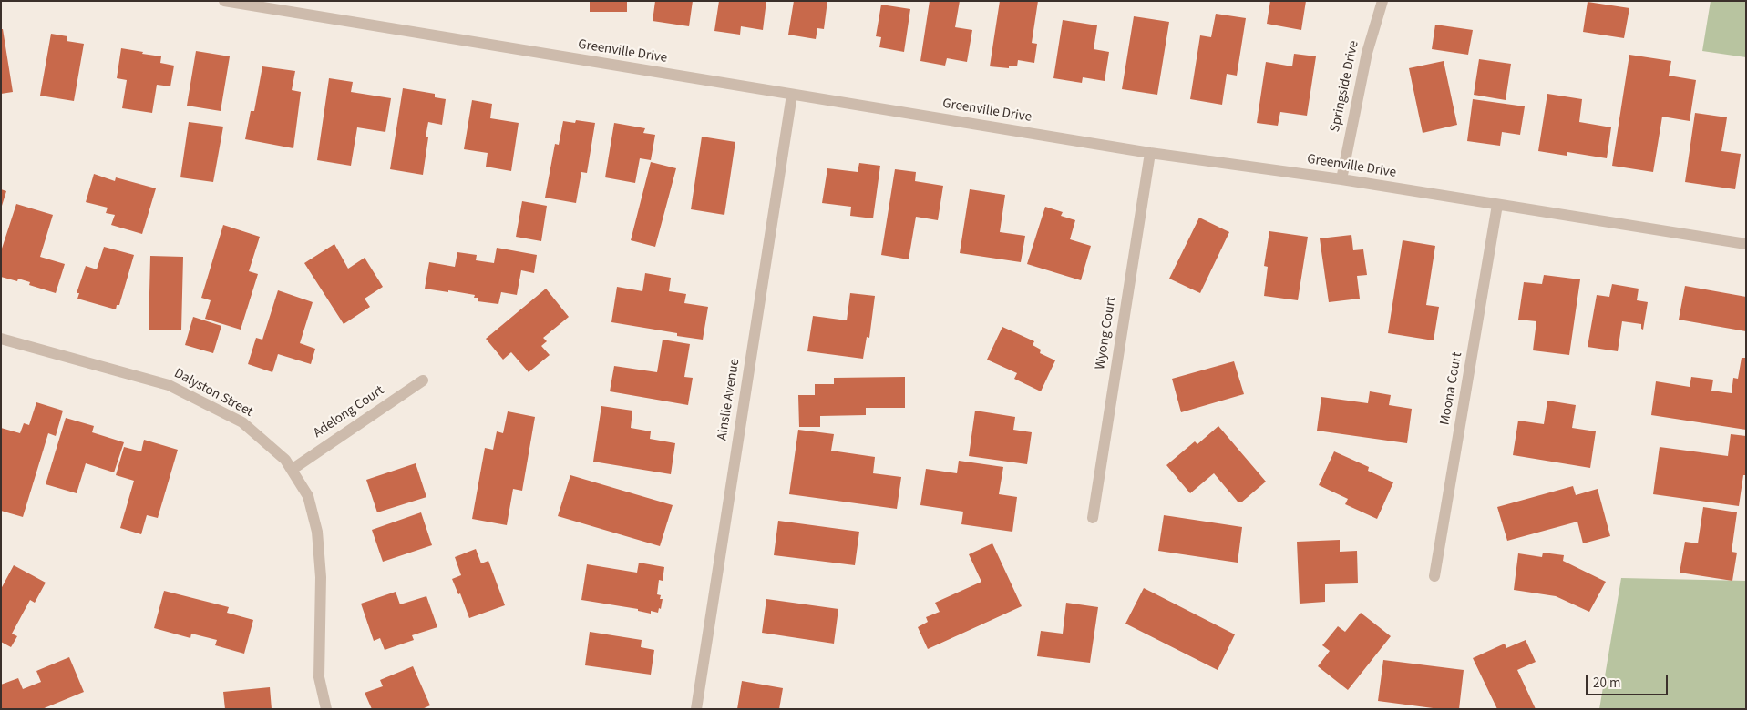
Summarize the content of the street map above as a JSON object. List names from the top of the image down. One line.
{"streets":{"street":["Greenville Drive","Springside Drive","Wyong Court","Moona Court","Dalyston Street","Ainslie Avenue","Adelong Court"]},"crossings":[["Greenville Drive","Springside Drive"],["Greenville Drive","Wyong Court"],["Greenville Drive","Moona Court"],["Greenville Drive","Ainslie Avenue"],["Dalyston Street","Adelong Court"]],"scale_bar":"20 m"}
